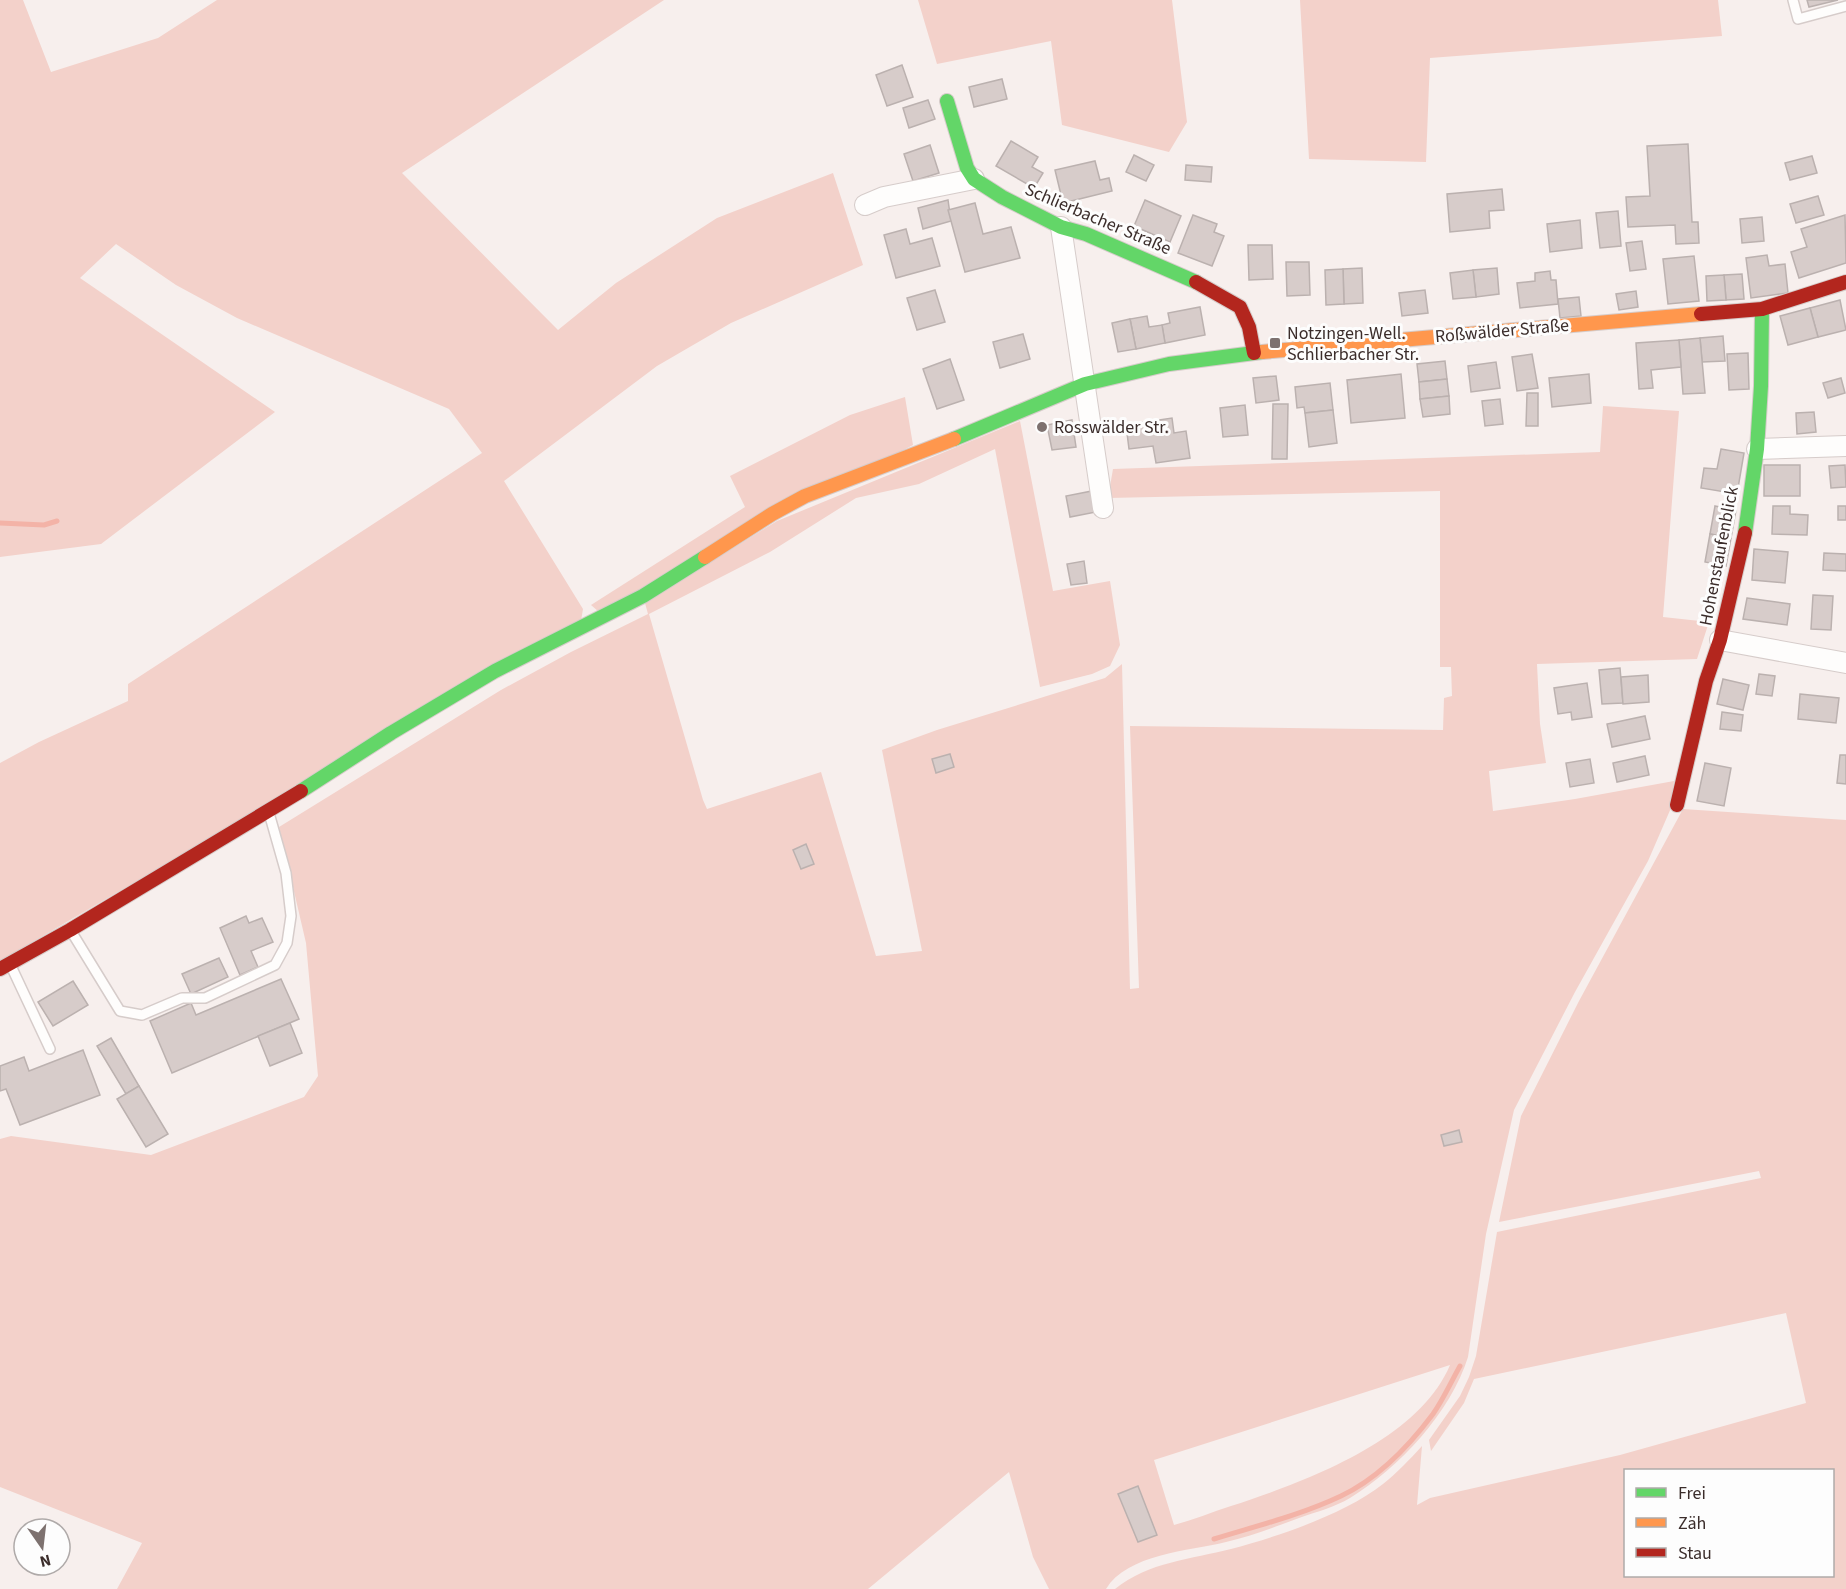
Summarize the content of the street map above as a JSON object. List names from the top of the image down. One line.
{"streets":{"street":["Schlierbacher Straße","Roßwälder Straße","Hohenstaufenblick"]},"crossings":[["Schlierbacher Straße","Roßwälder Straße"],["Roßwälder Straße","Hohenstaufenblick"]],"places":{"transit":["Notzingen-Well. Schlierbacher Str."],"other":["Rosswälder Str."]},"legend":["Frei","Zäh","Stau"],"north":"bottom"}
